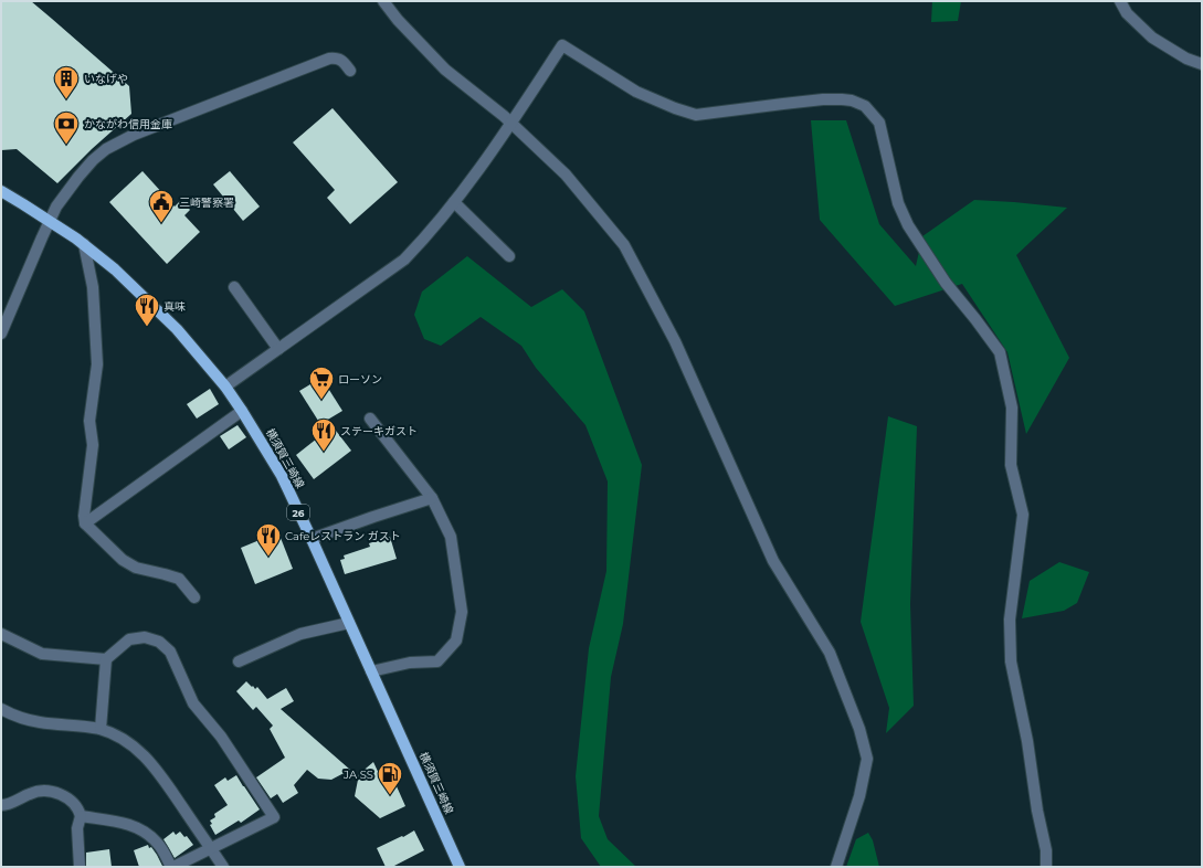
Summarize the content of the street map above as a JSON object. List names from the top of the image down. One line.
{"streets":{"main road":["横須賀三崎線","26"]},"places":{"building":["いなげや"],"bank":["かながわ信用金庫"],"public building":["三崎警察署"],"restaurant":["真味","ステーキガスト","Cafeレストラン ガスト"],"supermarket":["ローソン"],"fuel station":["JA SS"]}}
